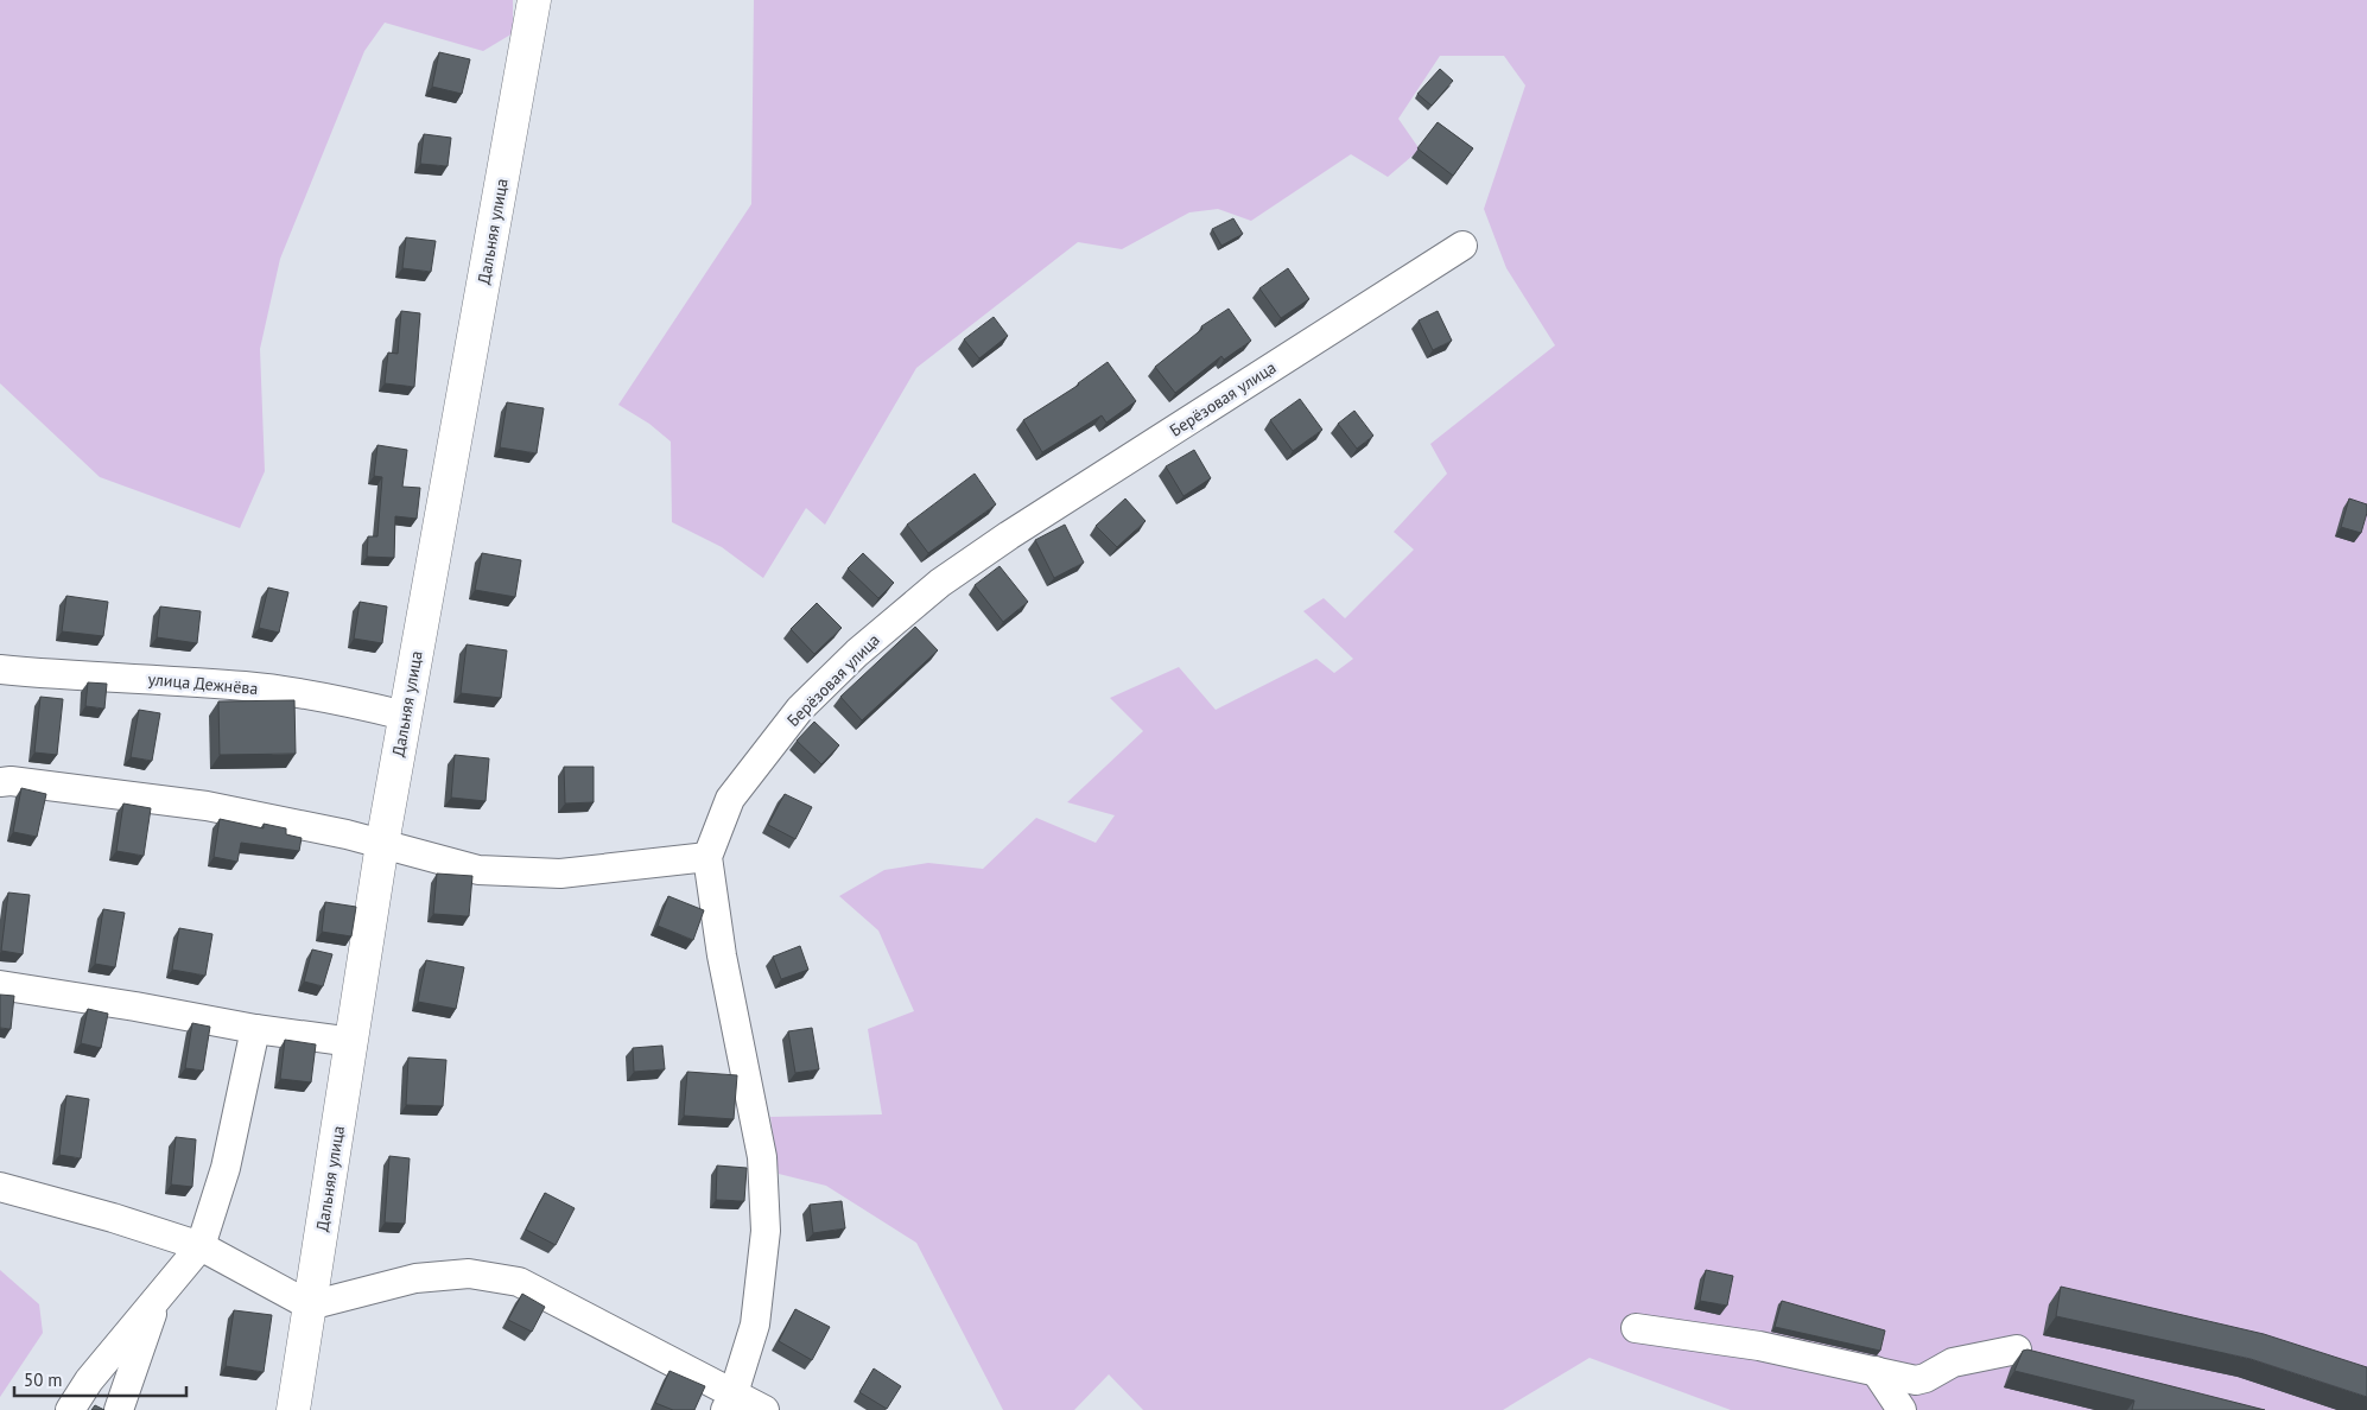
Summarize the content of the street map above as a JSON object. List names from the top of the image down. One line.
{"streets":{"main road":["Дальняя улица"],"street":["Берёзовая улица","улица Дежнёва"]},"crossings":[["Дальняя улица","улица Дежнёва"]],"scale_bar":"50 m"}
